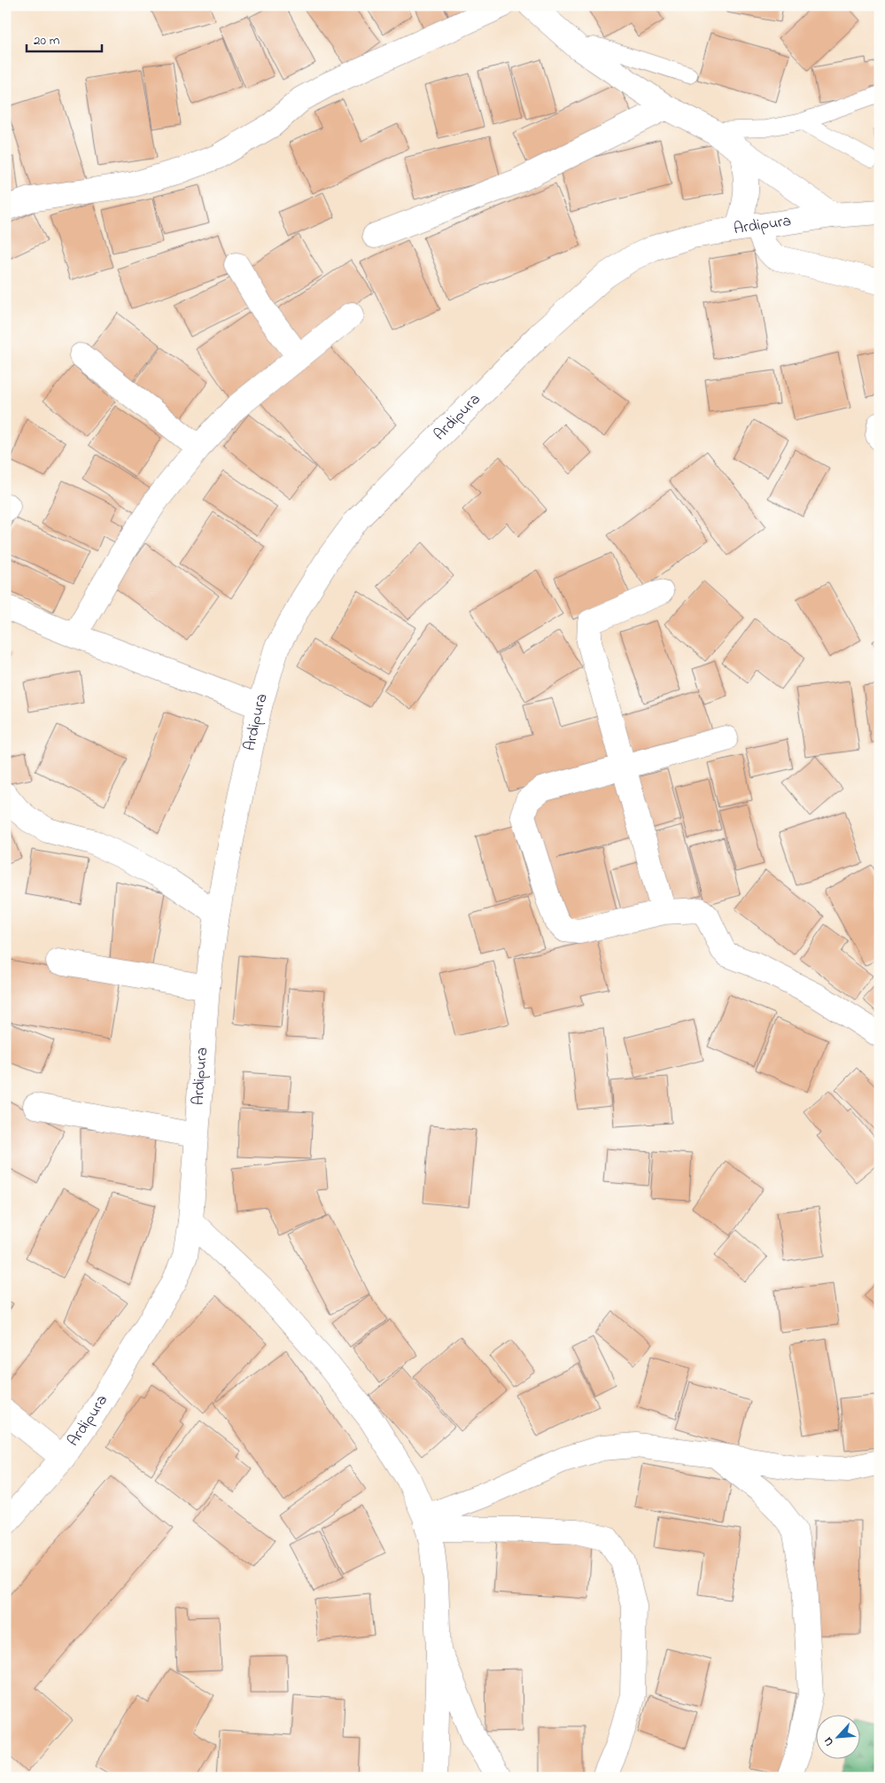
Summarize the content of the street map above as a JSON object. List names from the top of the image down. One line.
{"streets":{"street":["Ardipura"]},"scale_bar":"20 m","north":"bottom left"}
